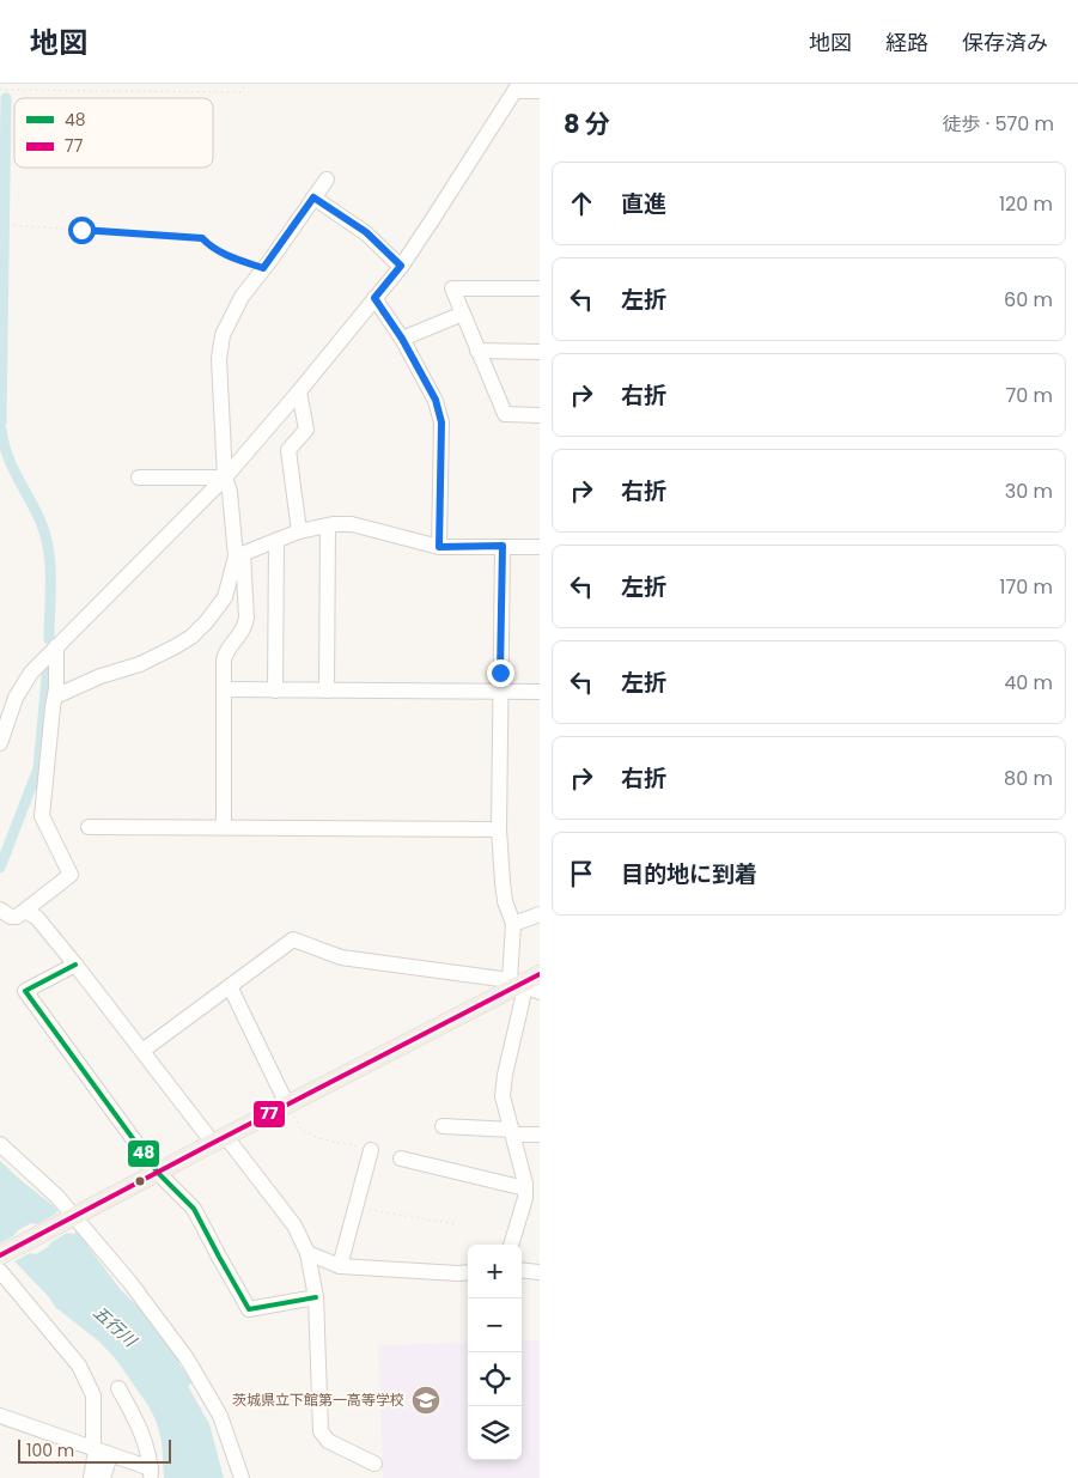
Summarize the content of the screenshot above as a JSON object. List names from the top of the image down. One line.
{"water":["五行川"],"places":{"school or university":["茨城県立下館第一高等学校"]},"lines":["transit line 48","transit line 77"],"legend":["48","77"],"scale_bar":"100 m","page":{"header":"地図","nav":["地図","経路","保存済み"],"heading":["8 分","徒歩 · 570 m"],"list":[["直進","120 m"],["左折","60 m"],["右折","70 m"],["右折","30 m"],["左折","170 m"],["左折","40 m"],["右折","80 m"],"目的地に到着"],"map_buttons":["+","−"],"scale":"100 m"}}
